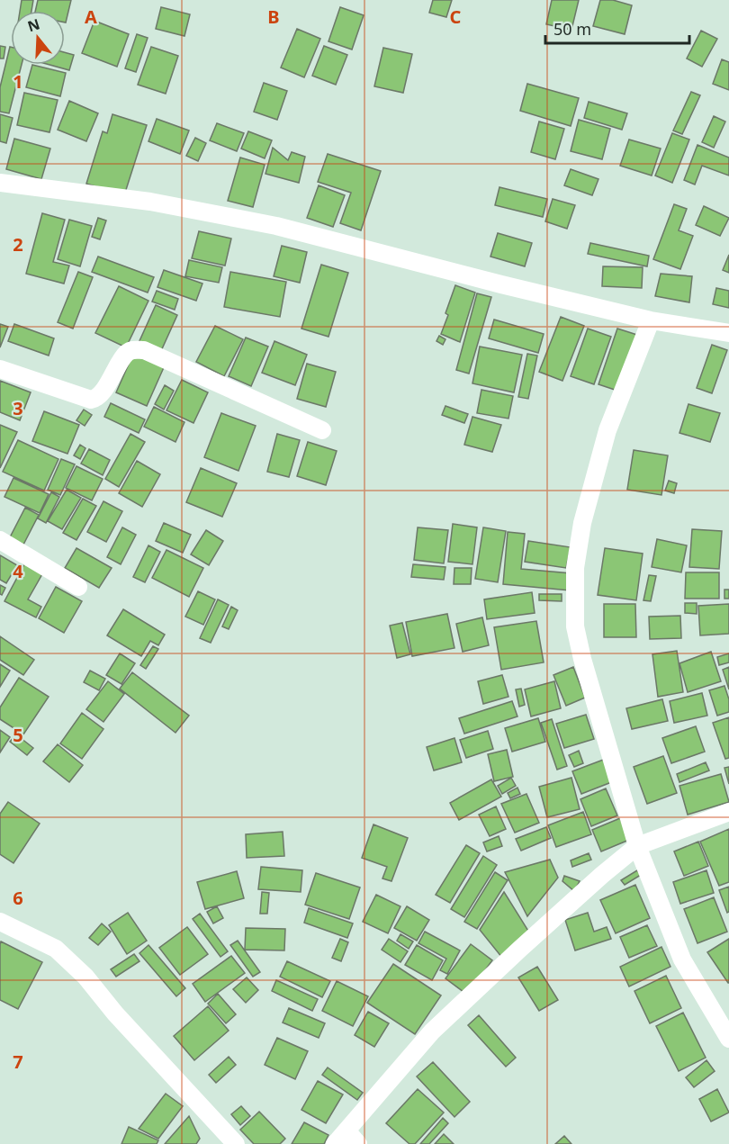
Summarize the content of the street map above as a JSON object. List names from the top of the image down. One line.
{"scale_bar":"50 m","north":"top","grid":{"columns":["A","B","C"],"rows":["1","2","3","4","5","6","7"]}}
